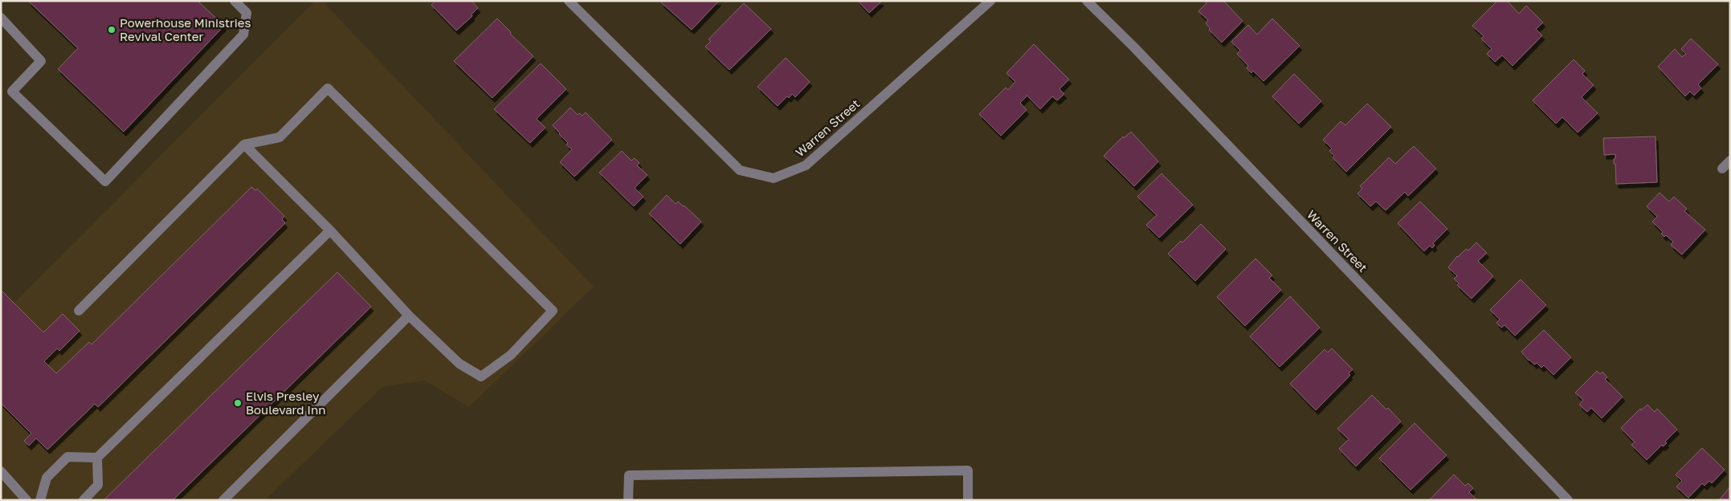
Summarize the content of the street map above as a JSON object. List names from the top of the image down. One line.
{"streets":{"street":["Warren Street"]},"places":["Powerhouse Ministries Revival Center","Elvis Presley Boulevard Inn"]}
